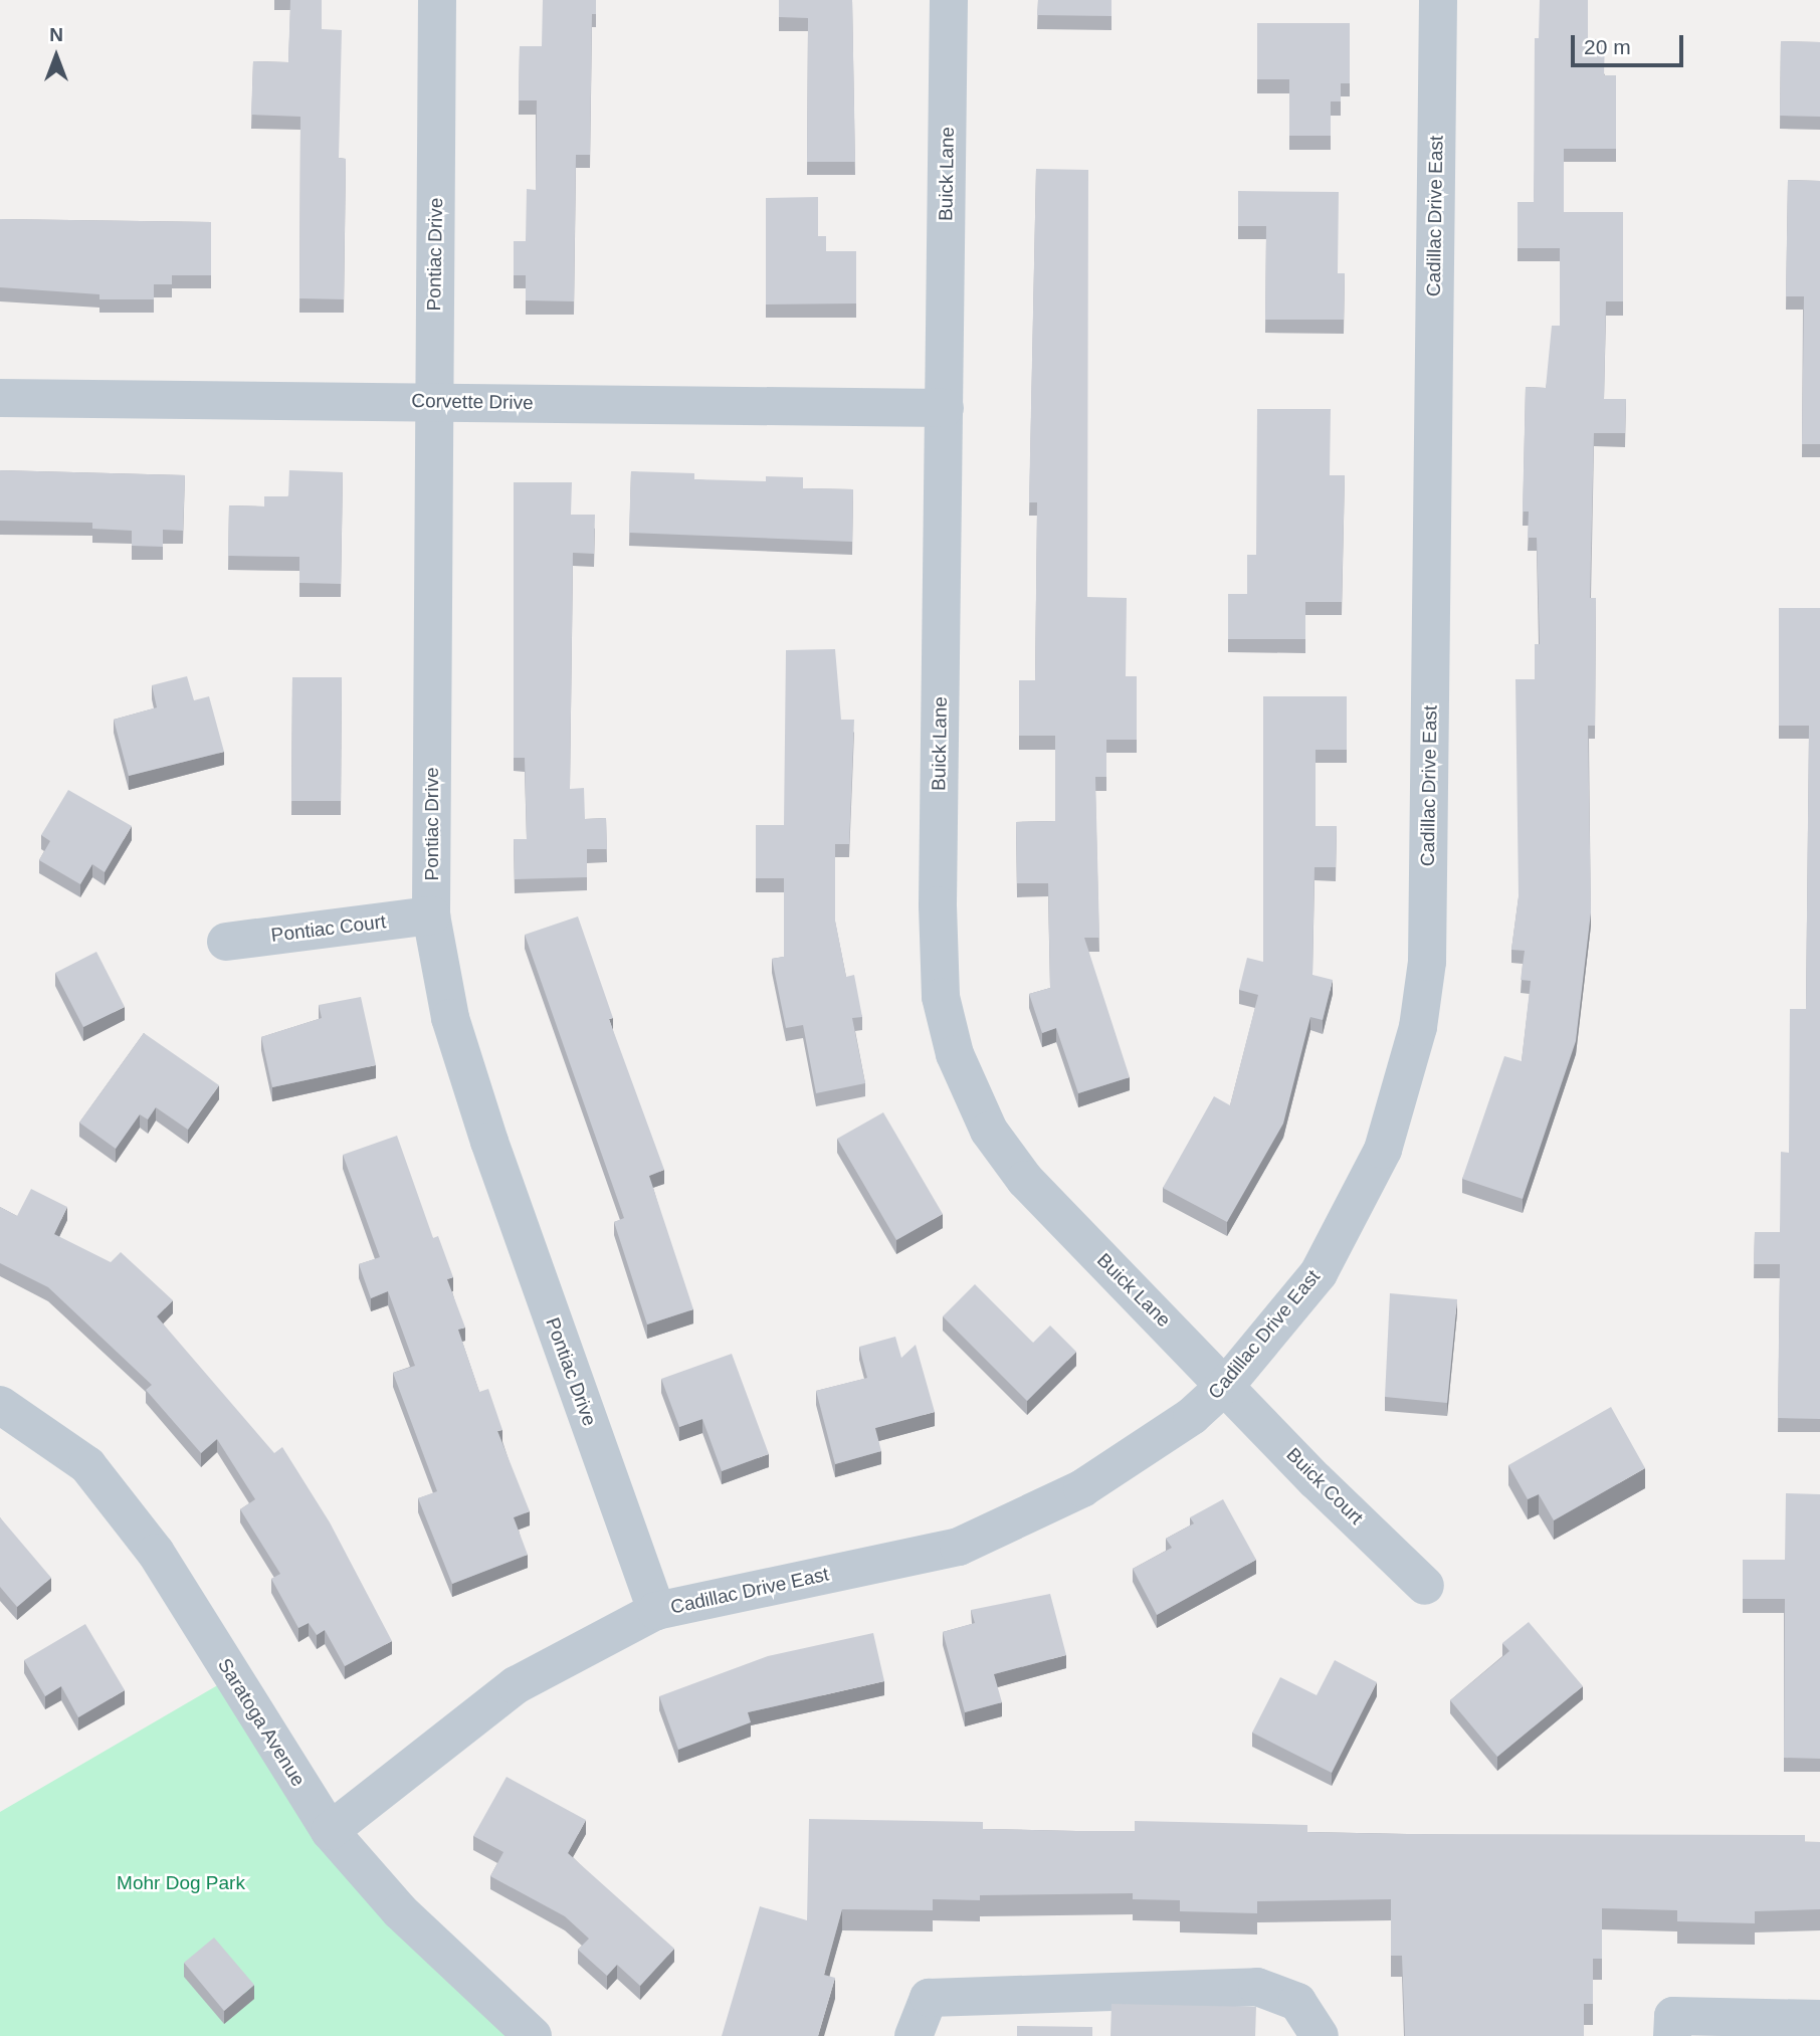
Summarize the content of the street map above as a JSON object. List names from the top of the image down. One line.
{"streets":{"street":["Buick Lane","Cadillac Drive East","Pontiac Drive","Corvette Drive","Pontiac Court","Buick Court","Saratoga Avenue"]},"crossings":[["Buick Lane","Cadillac Drive East"],["Buick Lane","Corvette Drive"],["Buick Lane","Buick Court"],["Cadillac Drive East","Pontiac Drive"],["Cadillac Drive East","Buick Court"],["Cadillac Drive East","Saratoga Avenue"],["Pontiac Drive","Corvette Drive"],["Pontiac Drive","Pontiac Court"]],"parks":["Mohr Dog Park"],"scale_bar":"20 m","north":"top"}
